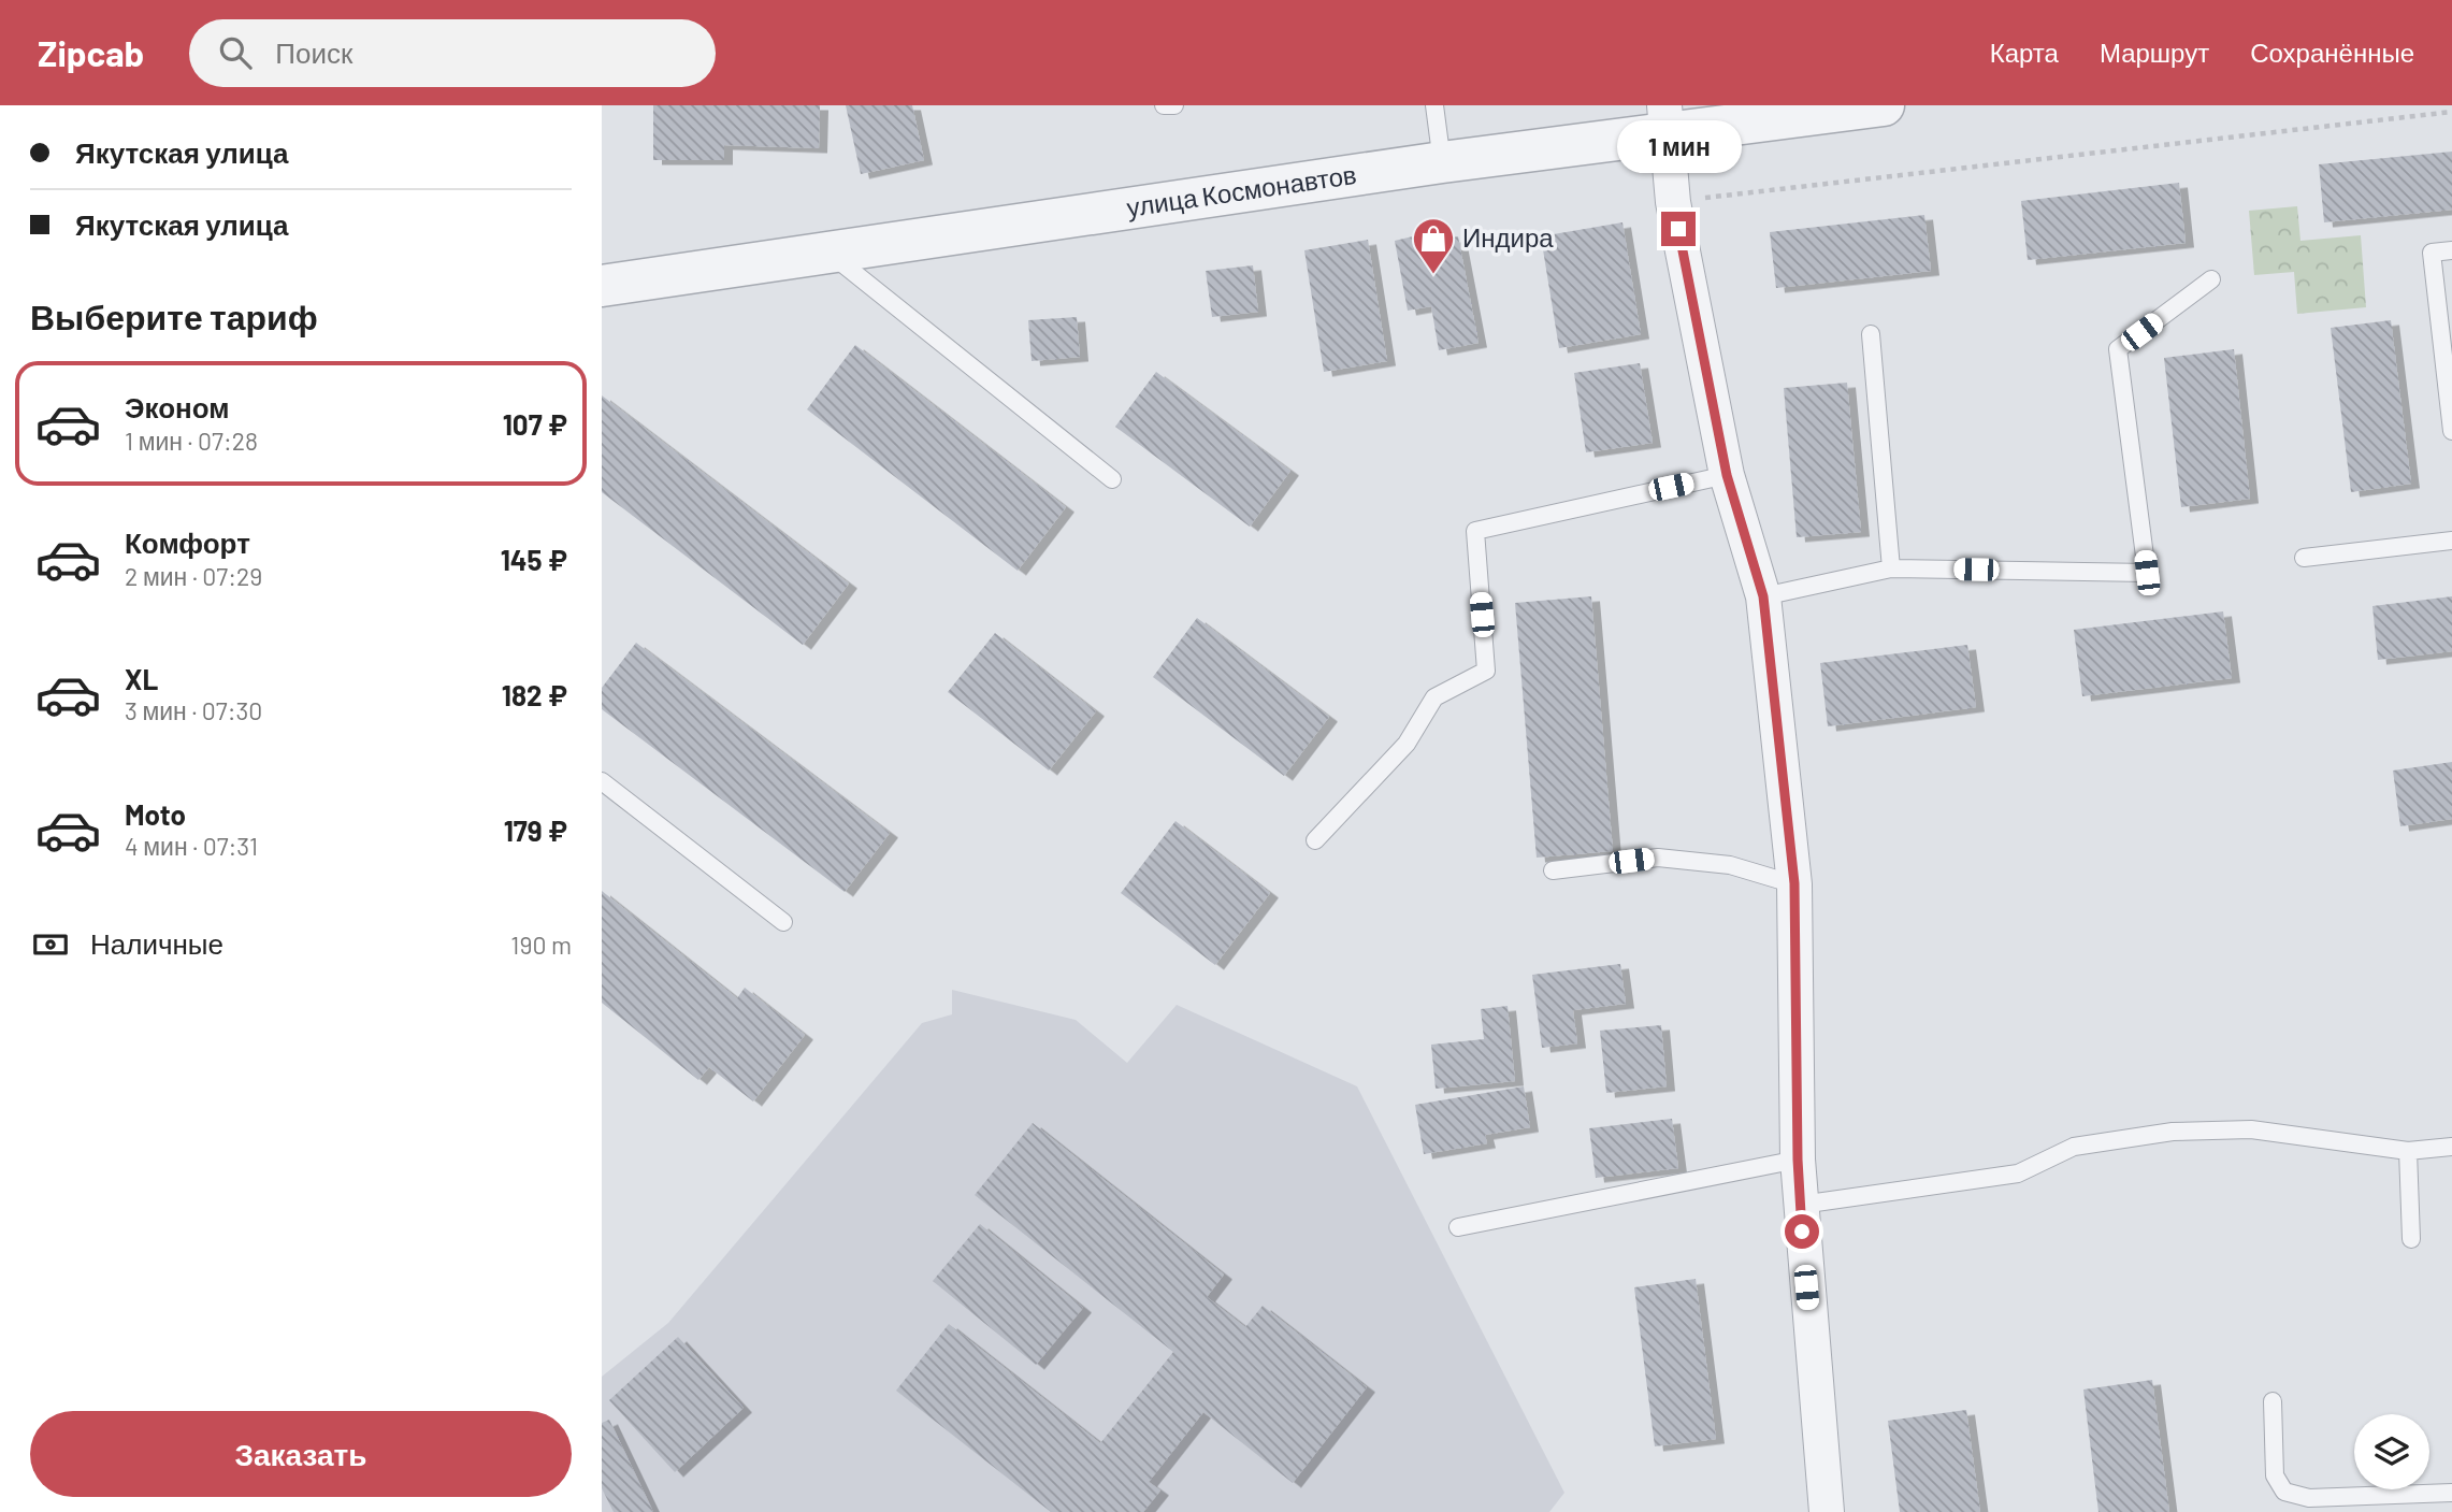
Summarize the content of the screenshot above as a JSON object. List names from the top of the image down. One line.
{"streets":{"street":["улица Космонавтов"]},"places":{"shop":["Индира"]},"page":{"header":"Zipcab","search":"Поиск","nav":["Карта","Маршрут","Сохранённые"],"banner":["Якутская улица","Якутская улица"],"bubble":"1 мин","heading":"Выберите тариф","list":[{"name":"Эконом","note":"1 мин · 07:28","value":"107 ₽"},{"name":"Комфорт","note":"2 мин · 07:29","value":"145 ₽"},{"name":"XL","note":"3 мин · 07:30","value":"182 ₽"},{"name":"Moto","note":"4 мин · 07:31","value":"179 ₽"}],"pay":["Наличные","190 m"],"buttons":"Заказать"}}
